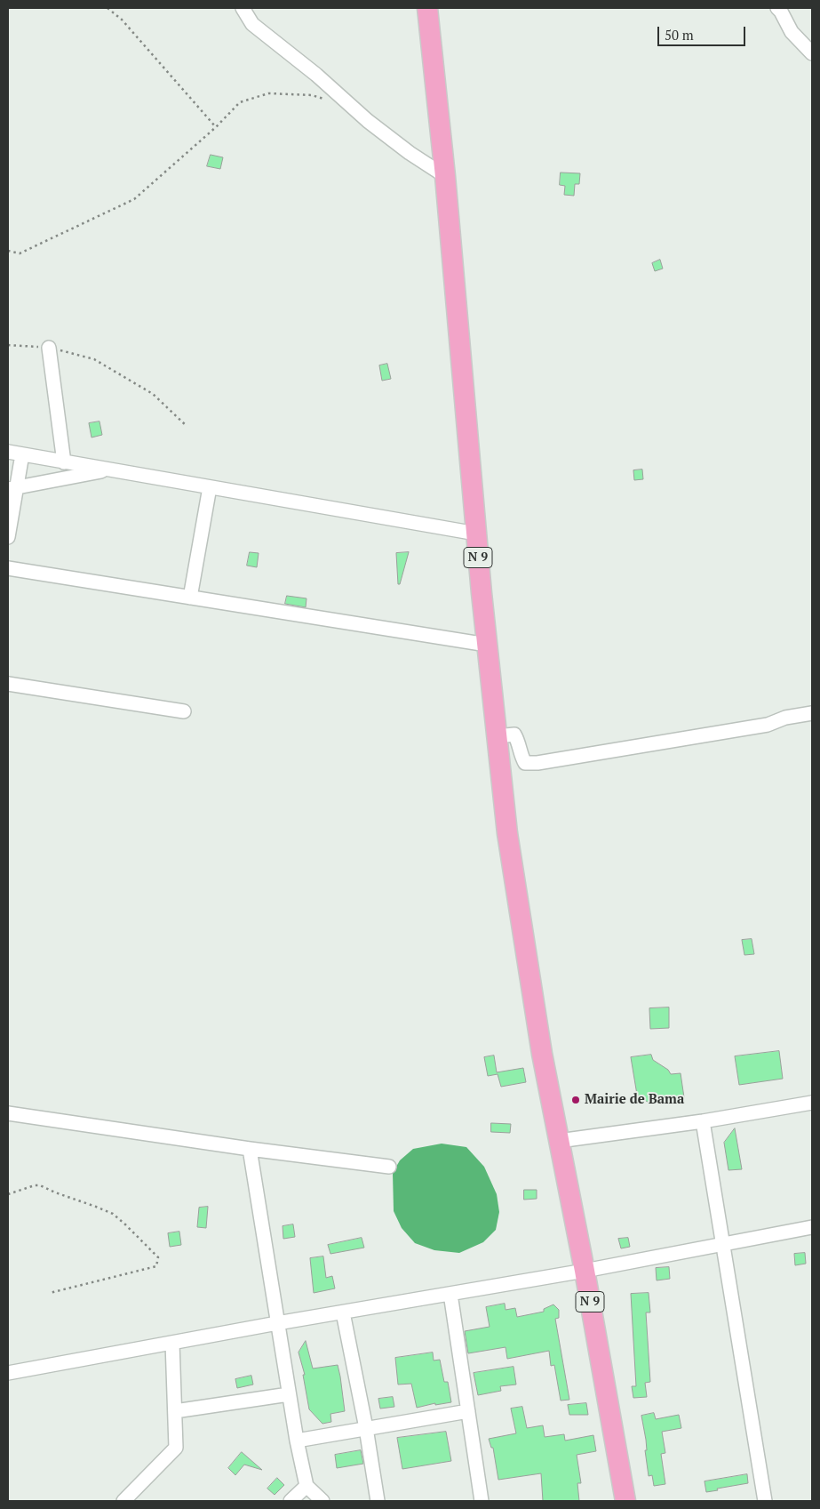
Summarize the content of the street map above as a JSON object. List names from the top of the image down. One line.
{"streets":{"main road":["N 9"]},"places":["Mairie de Bama"],"scale_bar":"50 m"}
